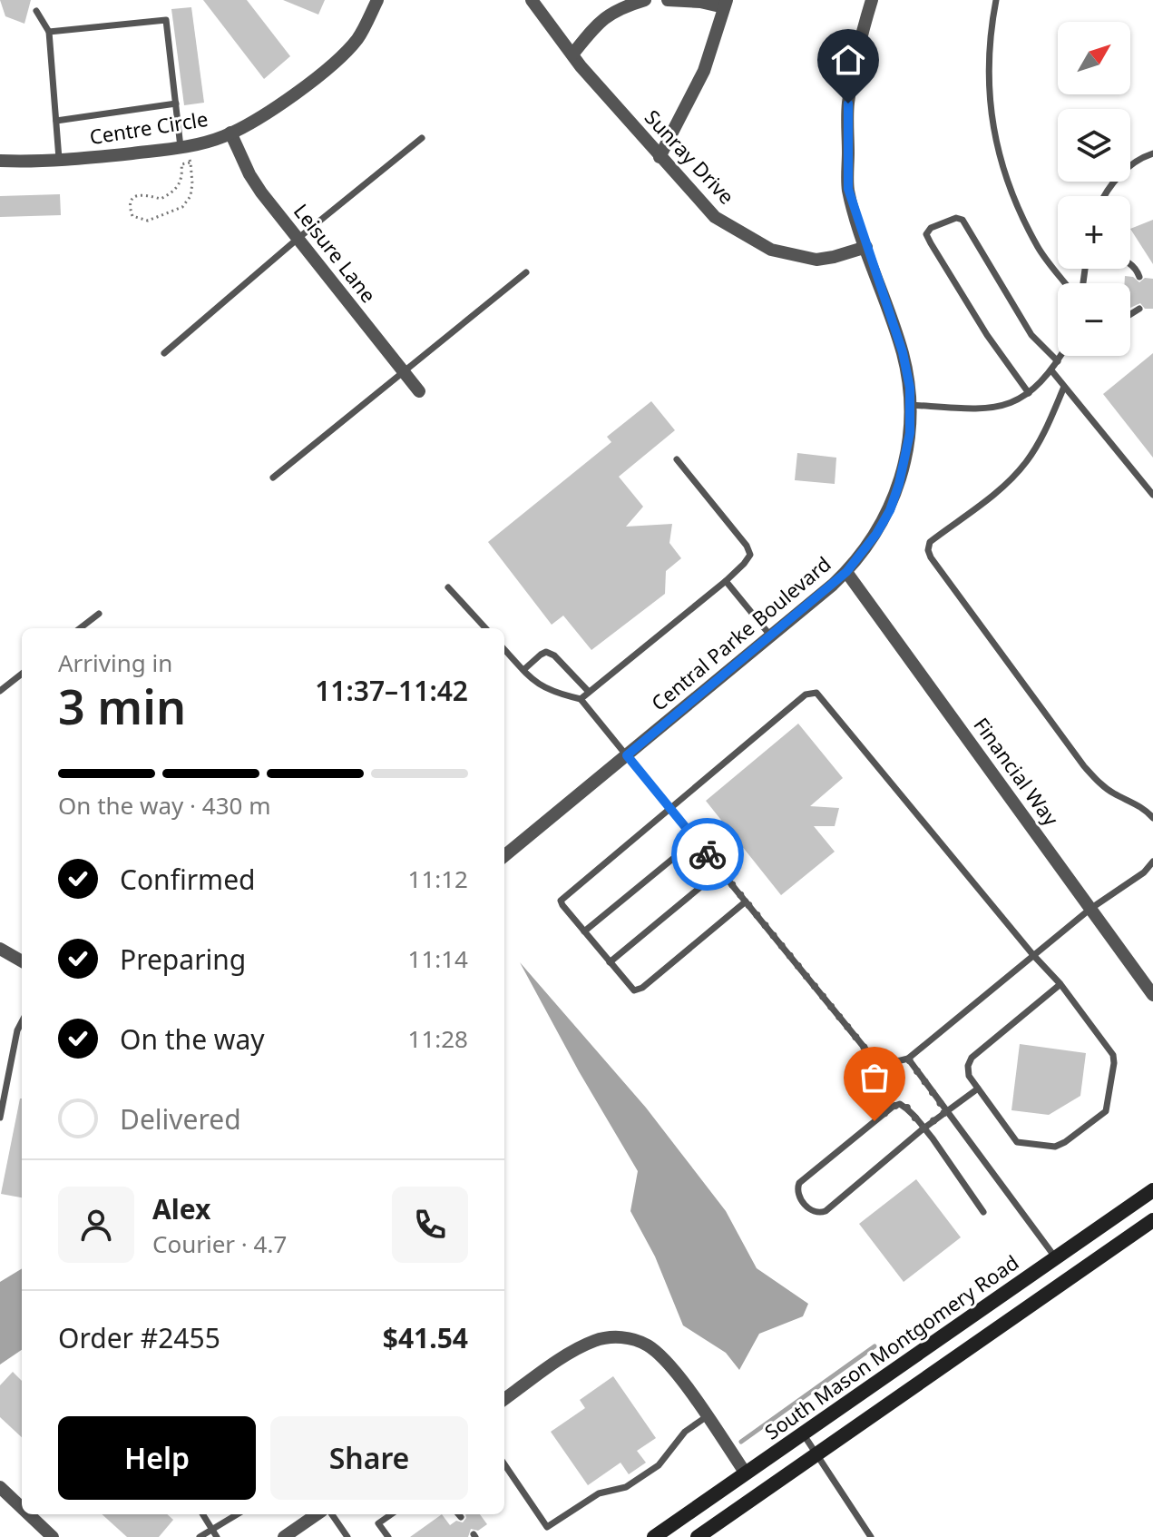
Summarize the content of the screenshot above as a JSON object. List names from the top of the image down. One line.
{"streets":{"main road":["South Mason Montgomery Road"],"street":["Centre Circle","Sunray Drive","Leisure Lane","Central Parke Boulevard","Financial Way"]},"crossings":[["Centre Circle","Leisure Lane"],["Sunray Drive","Central Parke Boulevard"],["Central Parke Boulevard","Financial Way"]],"north":"top right","page":{"map_buttons":["+","−"],"heading":["3 min","Arriving in","11:37–11:42"],"panel":["Alex","Courier · 4.7","Order #2455","$41.54"],"bar":"On the way · 430 m","list":[["Confirmed","11:12"],["Preparing","11:14"],["On the way","11:28"],"Delivered"],"buttons":["Help","Share"]}}
